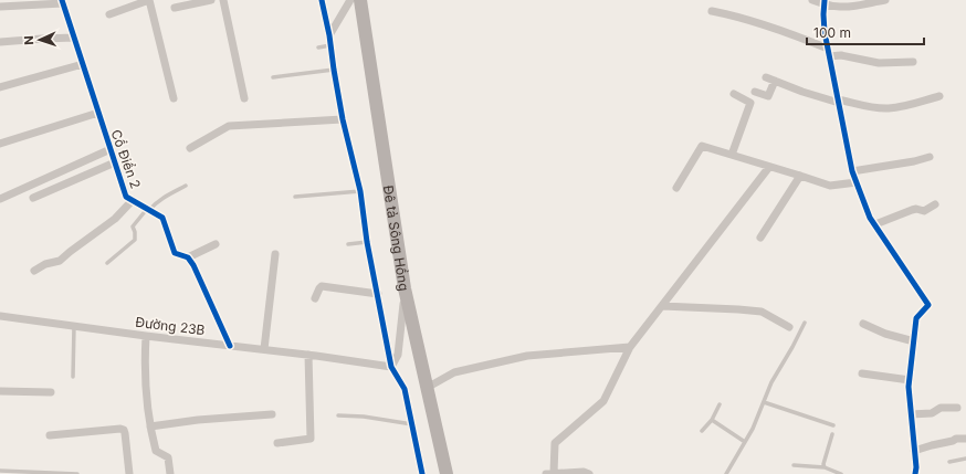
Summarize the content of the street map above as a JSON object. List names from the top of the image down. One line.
{"streets":{"main road":["Đê tả Sông Hồng"],"street":["Cổ Điển 2","Đường 23B"]},"crossings":[["Cổ Điển 2","Đường 23B"]],"scale_bar":"100 m","north":"left"}
